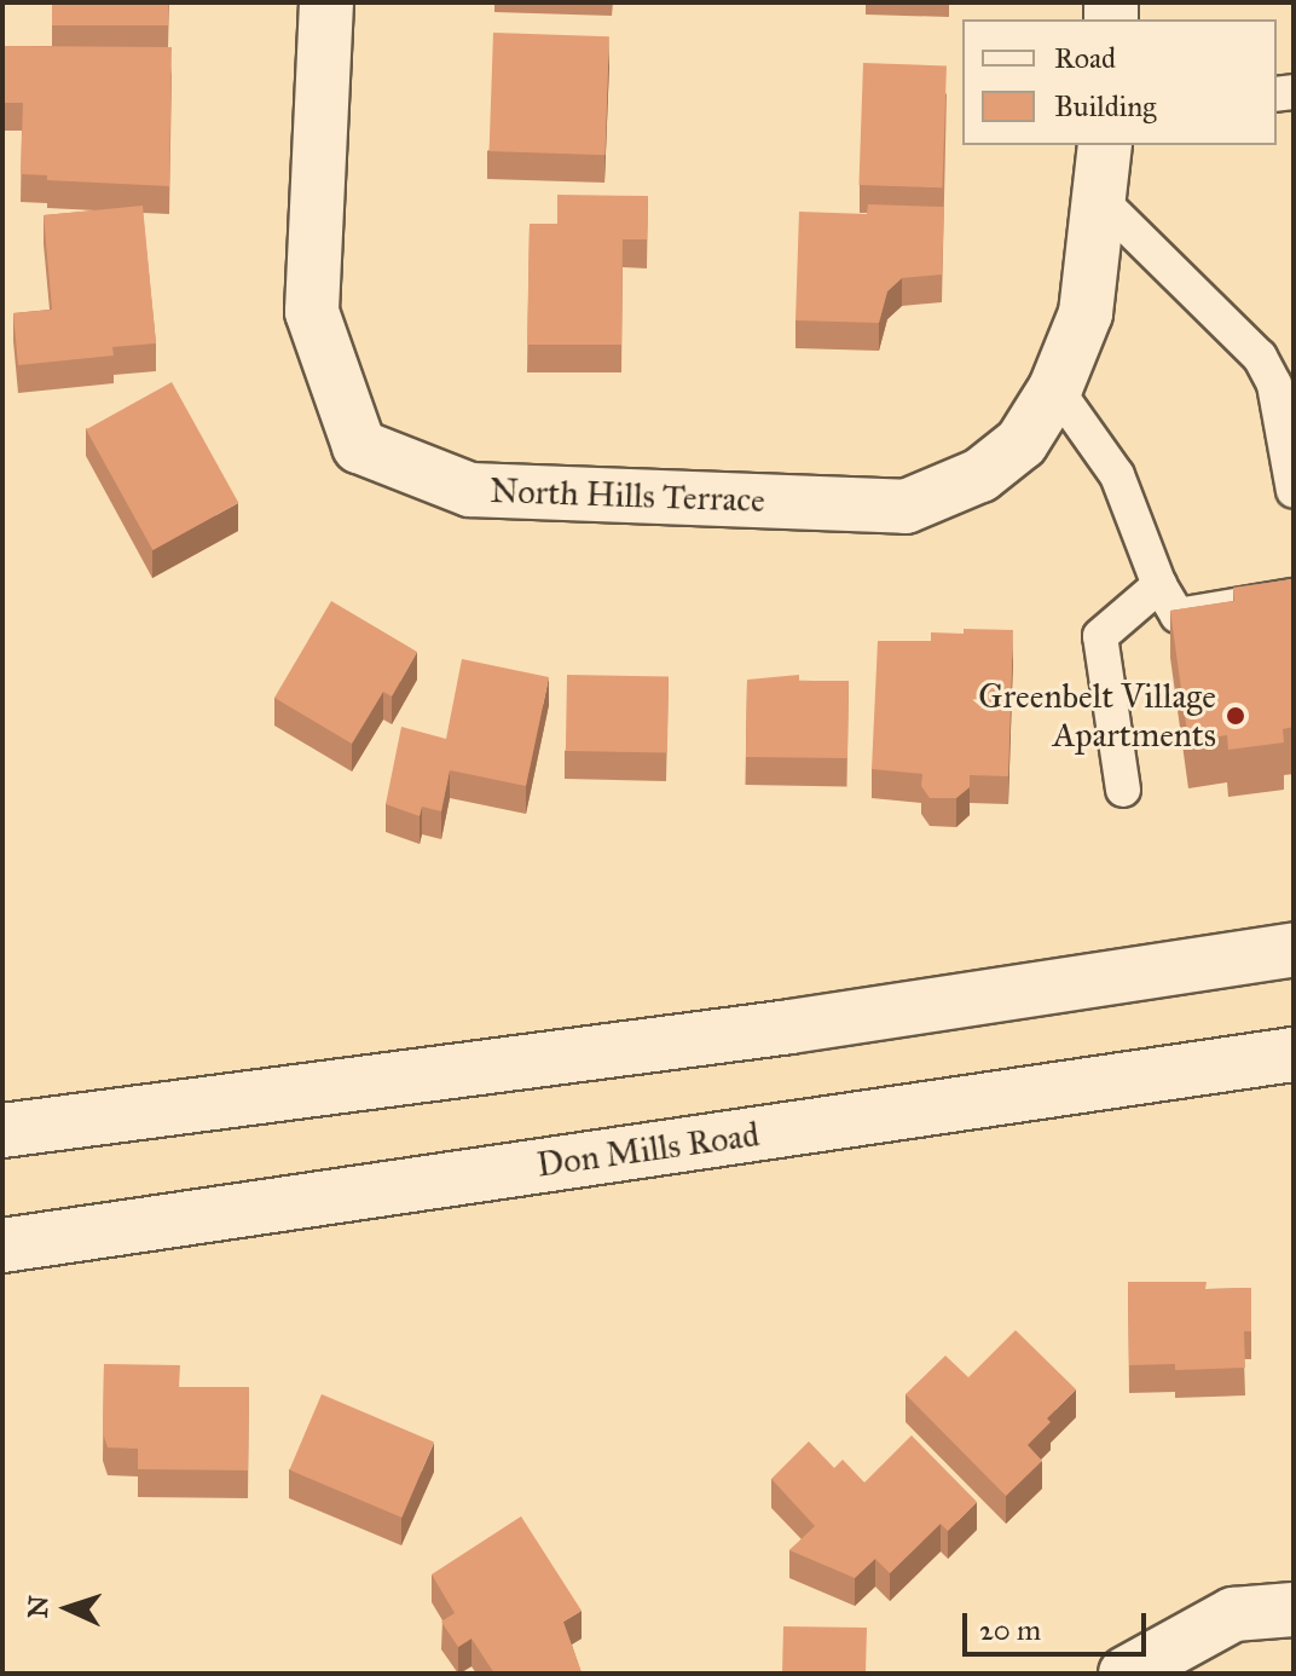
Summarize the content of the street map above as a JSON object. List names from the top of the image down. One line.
{"streets":{"main road":["North Hills Terrace","Don Mills Road"]},"places":["Greenbelt Village Apartments"],"legend":["Road","Building"],"scale_bar":"20 m","north":"left"}
